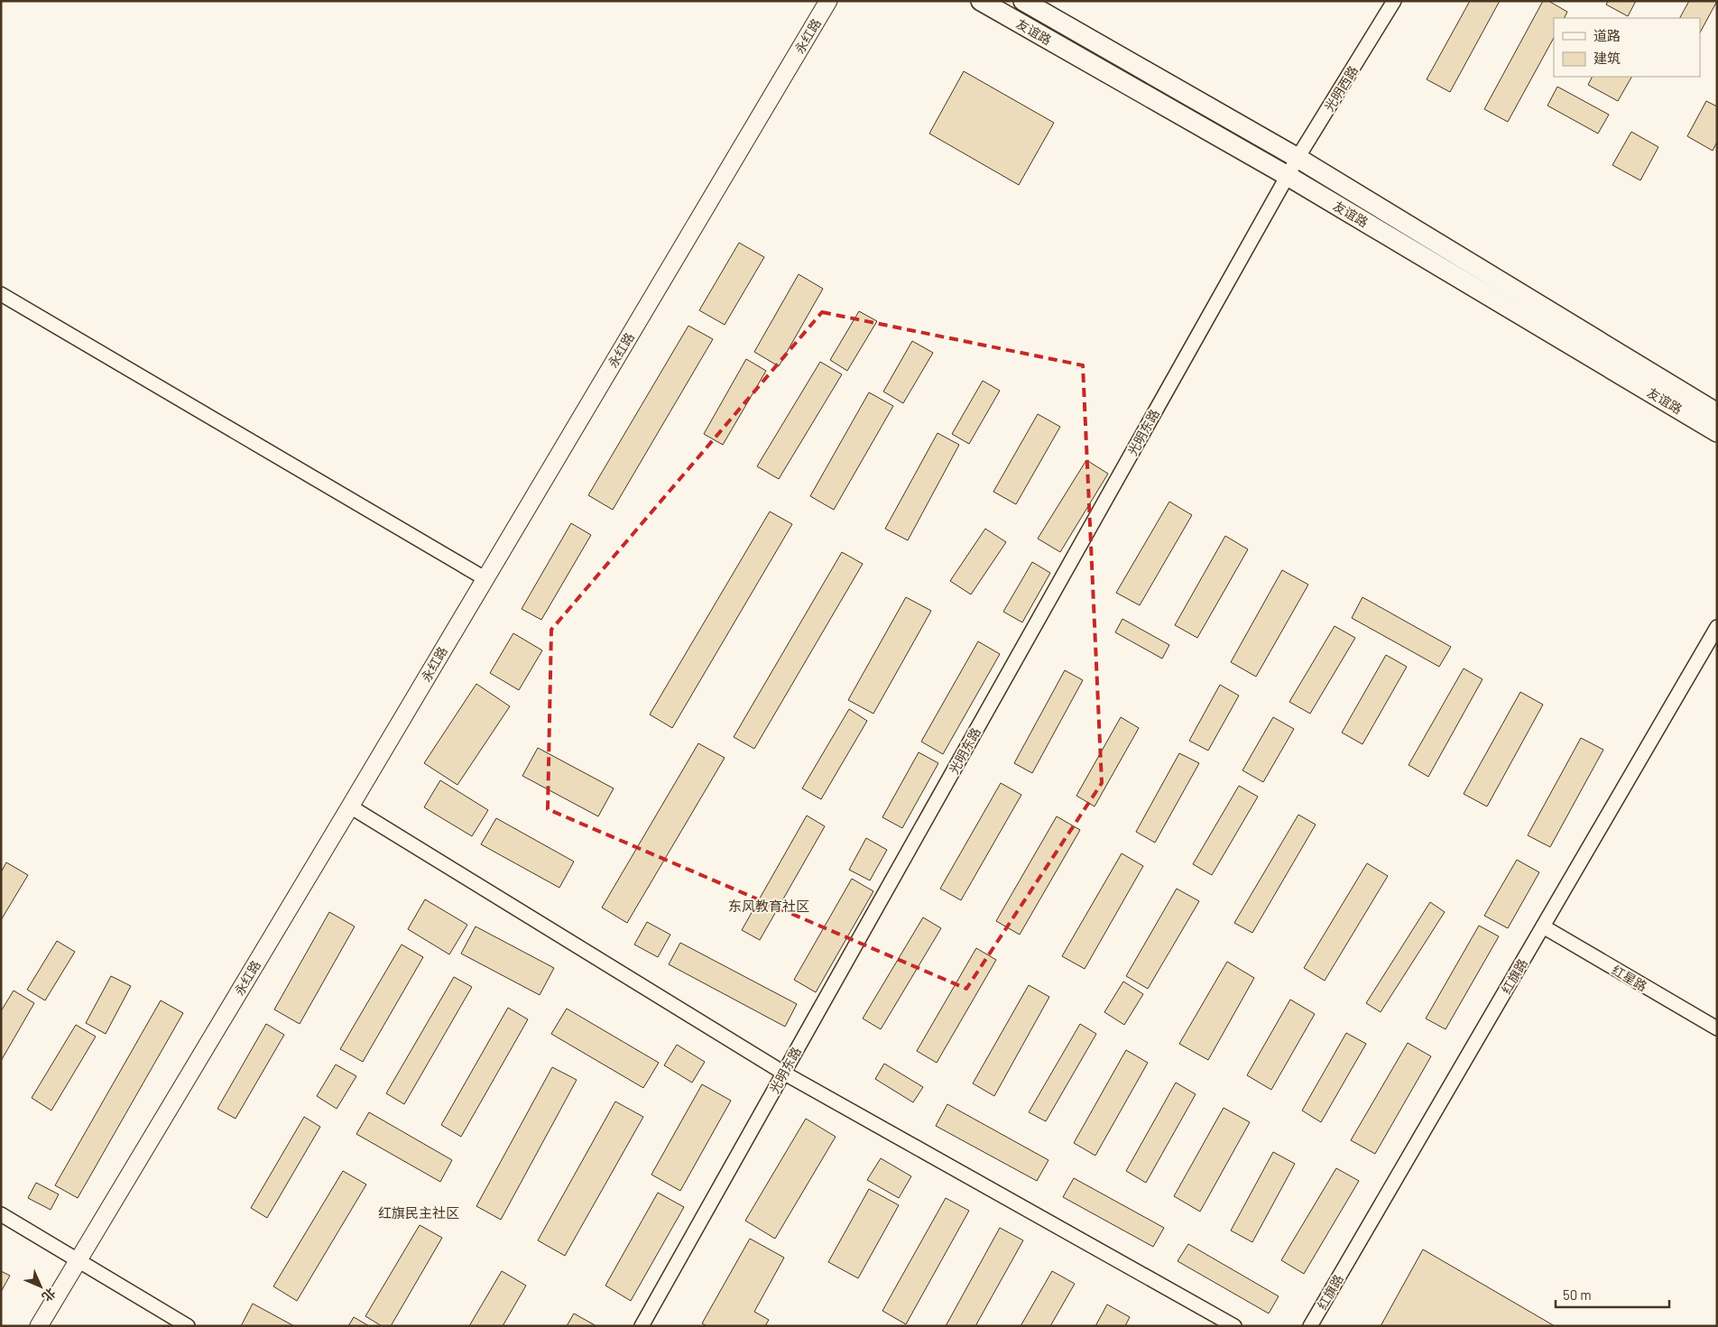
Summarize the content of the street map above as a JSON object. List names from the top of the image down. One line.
{"streets":{"main road":["友谊路"],"street":["永红路","光明西路","光明东路","红旗路","红星路"]},"crossings":[["友谊路","光明西路"],["友谊路","光明东路"],["光明西路","光明东路"],["红旗路","红星路"]],"districts":["东风教育社区","红旗民主社区"],"legend":["道路","建筑"],"scale_bar":"50 m","north":"bottom right"}
